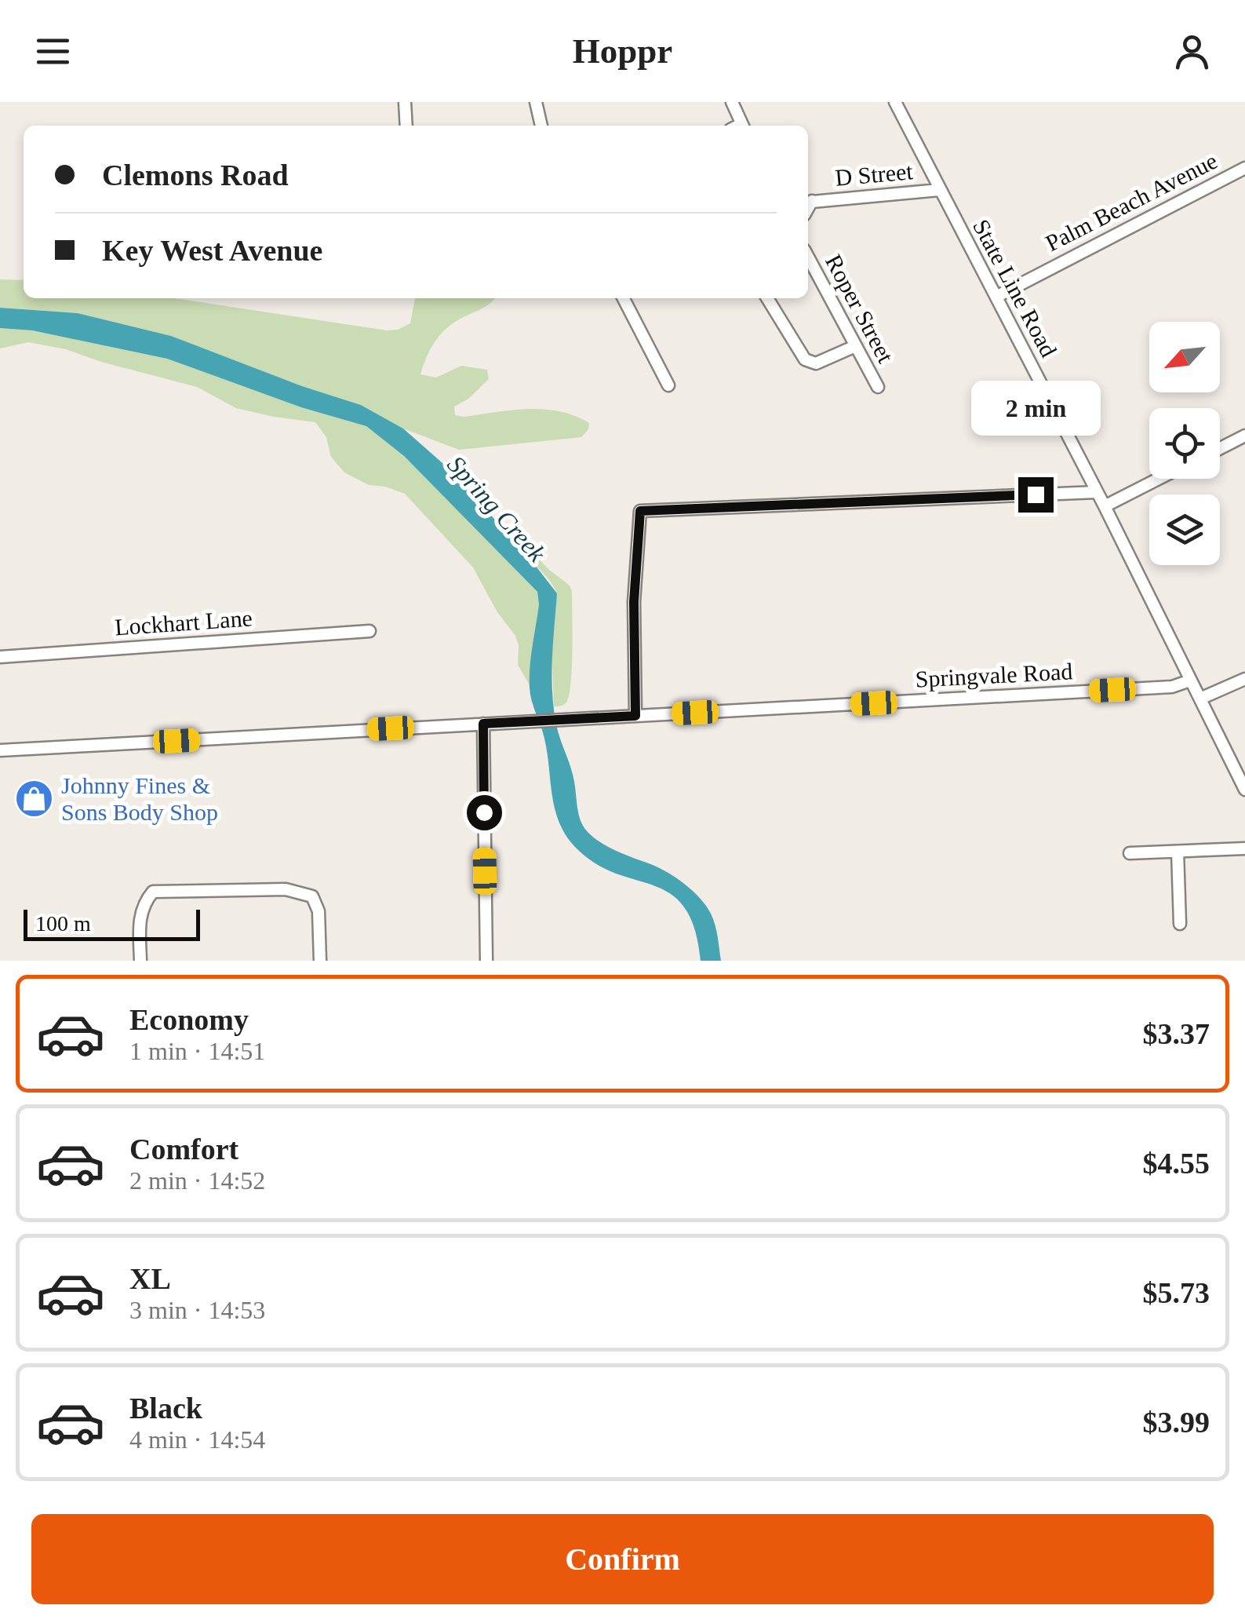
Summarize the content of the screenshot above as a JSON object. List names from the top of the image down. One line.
{"streets":{"street":["D Street","Palm Beach Avenue","State Line Road","Roper Street","Lockhart Lane","Springvale Road"]},"crossings":[["D Street","State Line Road"],["Palm Beach Avenue","State Line Road"],["State Line Road","Springvale Road"]],"water":["Spring Creek"],"places":{"shop":["Johnny Fines & Sons Body Shop"]},"scale_bar":"100 m","north":"bottom left","page":{"header":"Hoppr","banner":["Clemons Road","Key West Avenue"],"bubble":"2 min","scale":"100 m","list":[{"name":"Economy","note":"1 min · 14:51","value":"$3.37"},{"name":"Comfort","note":"2 min · 14:52","value":"$4.55"},{"name":"XL","note":"3 min · 14:53","value":"$5.73"},{"name":"Black","note":"4 min · 14:54","value":"$3.99"}],"buttons":"Confirm"}}
